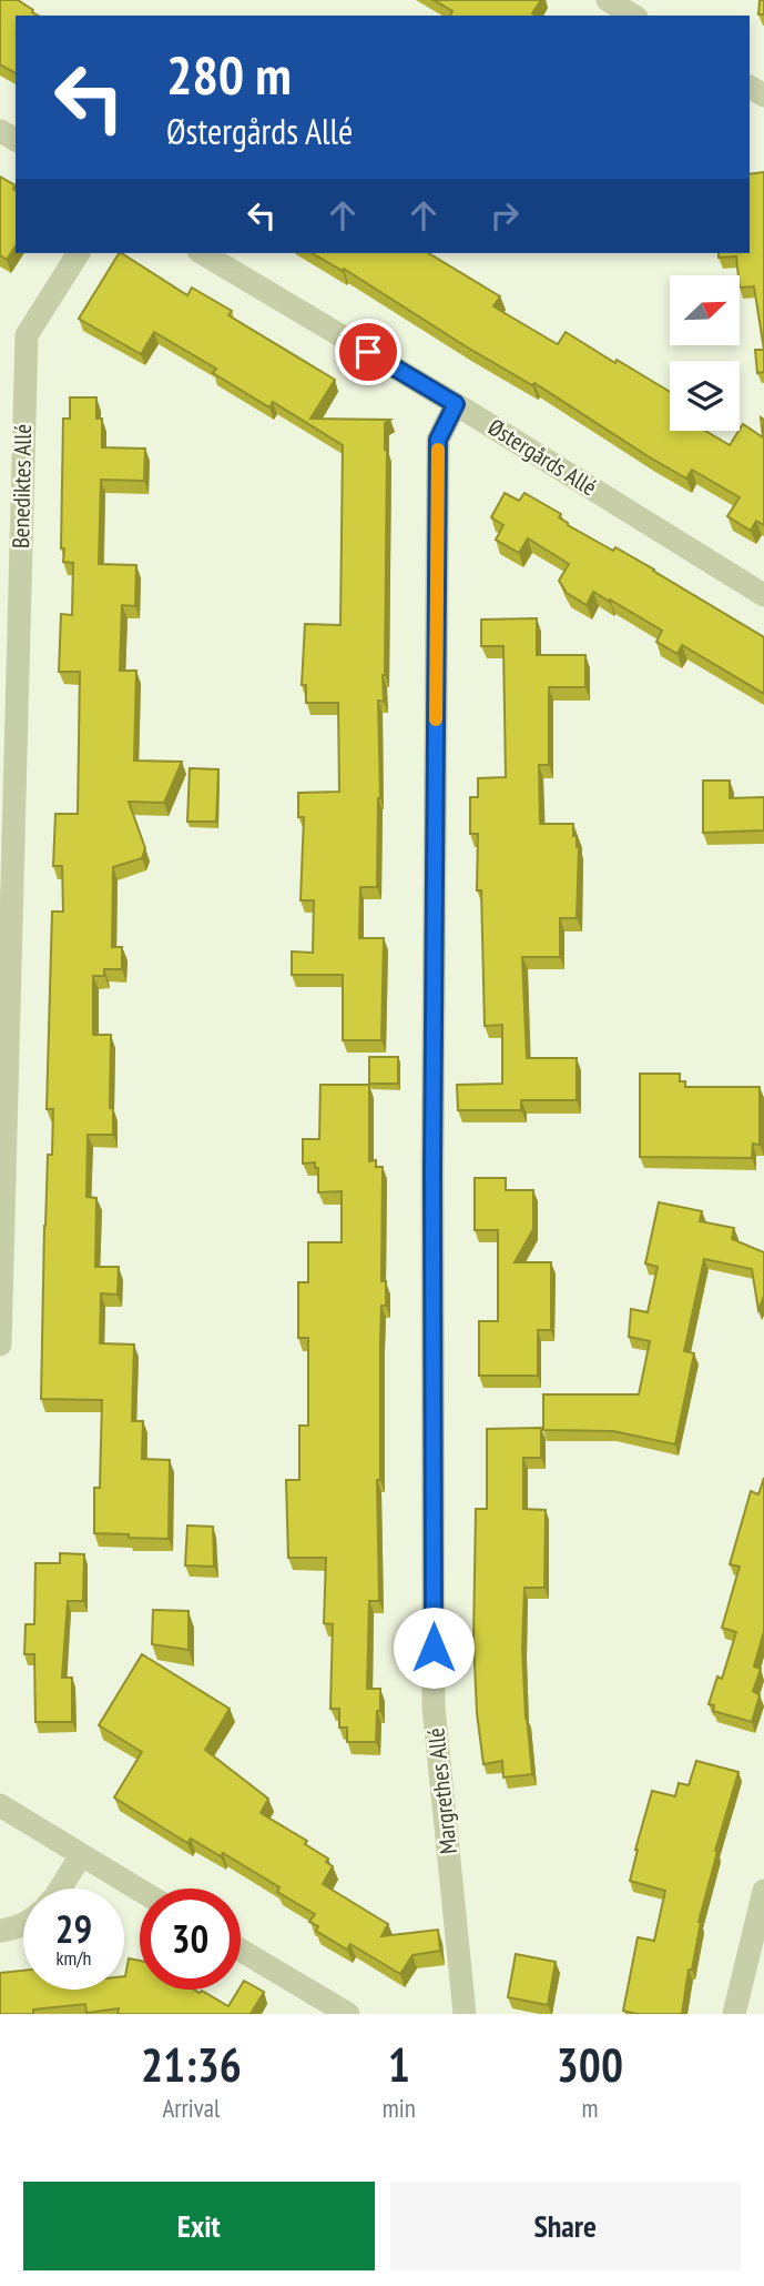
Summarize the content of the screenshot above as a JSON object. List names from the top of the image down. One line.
{"streets":{"street":["Østergårds Allé","Benediktes Allé","Margrethes Allé"]},"crossings":[["Østergårds Allé","Margrethes Allé"]],"north":"top right","page":{"turn":["280 m","Østergårds Allé"],"speed":"29 km/h","limit":"30","eta":["21:36","Arrival","1","min","300","m"],"buttons":["Exit","Share"]}}
